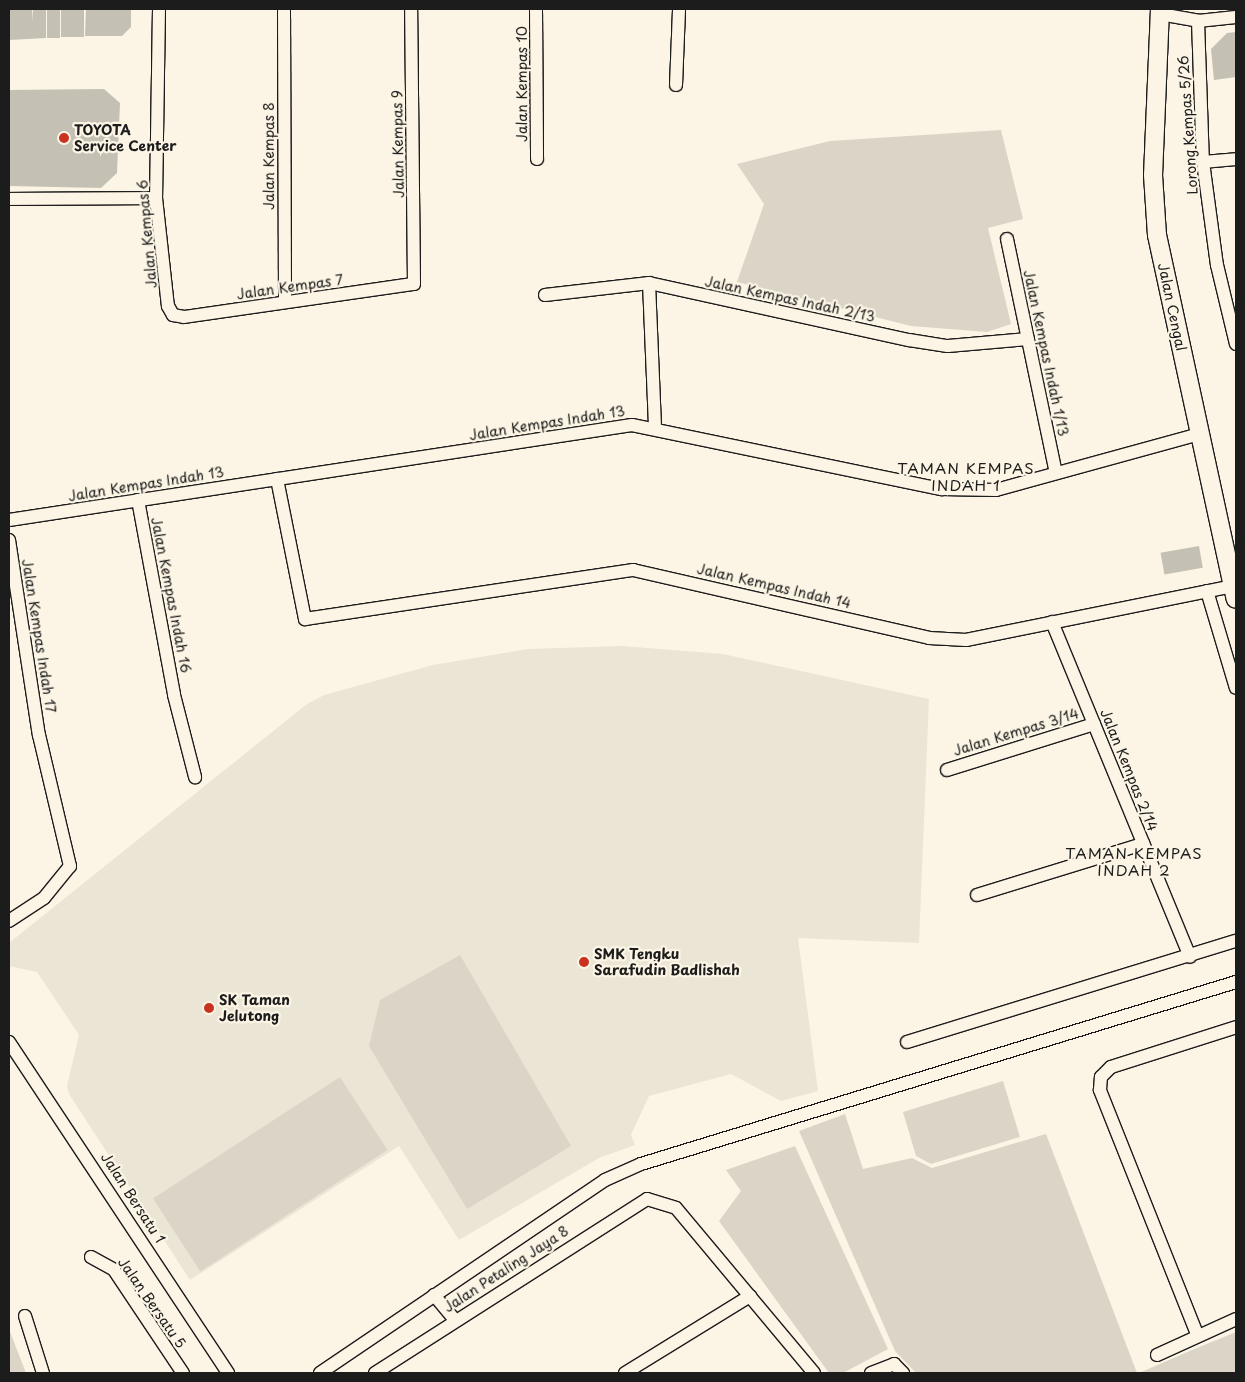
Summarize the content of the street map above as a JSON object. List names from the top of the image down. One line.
{"streets":{"street":["Jalan Kempas 10","Lorong Kempas 5/26","Jalan Kempas 9","Jalan Kempas 8","Jalan Kempas 6","Jalan Kempas 7","Jalan Kempas Indah 2/13","Jalan Cengal","Jalan Kempas Indah 1/13","Jalan Kempas Indah 13","Jalan Kempas Indah 14","Jalan Kempas Indah 16","Jalan Kempas Indah 17","Jalan Kempas 3/14","Jalan Kempas 2/14","Jalan Bersatu 1","Jalan Petaling Jaya 8","Jalan Bersatu 5"]},"crossings":[["Jalan Kempas 9","Jalan Kempas 7"],["Jalan Kempas 8","Jalan Kempas 7"],["Jalan Kempas 6","Jalan Kempas 7"],["Jalan Kempas Indah 2/13","Jalan Kempas Indah 1/13"],["Jalan Cengal","Jalan Kempas Indah 13"],["Jalan Cengal","Jalan Kempas Indah 14"],["Jalan Kempas Indah 1/13","Jalan Kempas Indah 13"],["Jalan Kempas Indah 13","Jalan Kempas Indah 14"],["Jalan Kempas Indah 13","Jalan Kempas Indah 16"],["Jalan Kempas Indah 14","Jalan Kempas 2/14"],["Jalan Kempas 3/14","Jalan Kempas 2/14"]],"districts":["TAMAN KEMPAS INDAH 1","TAMAN KEMPAS INDAH 2"],"places":["TOYOTA Service Center","SMK Tengku Sarafudin Badlishah","SK Taman Jelutong"]}
